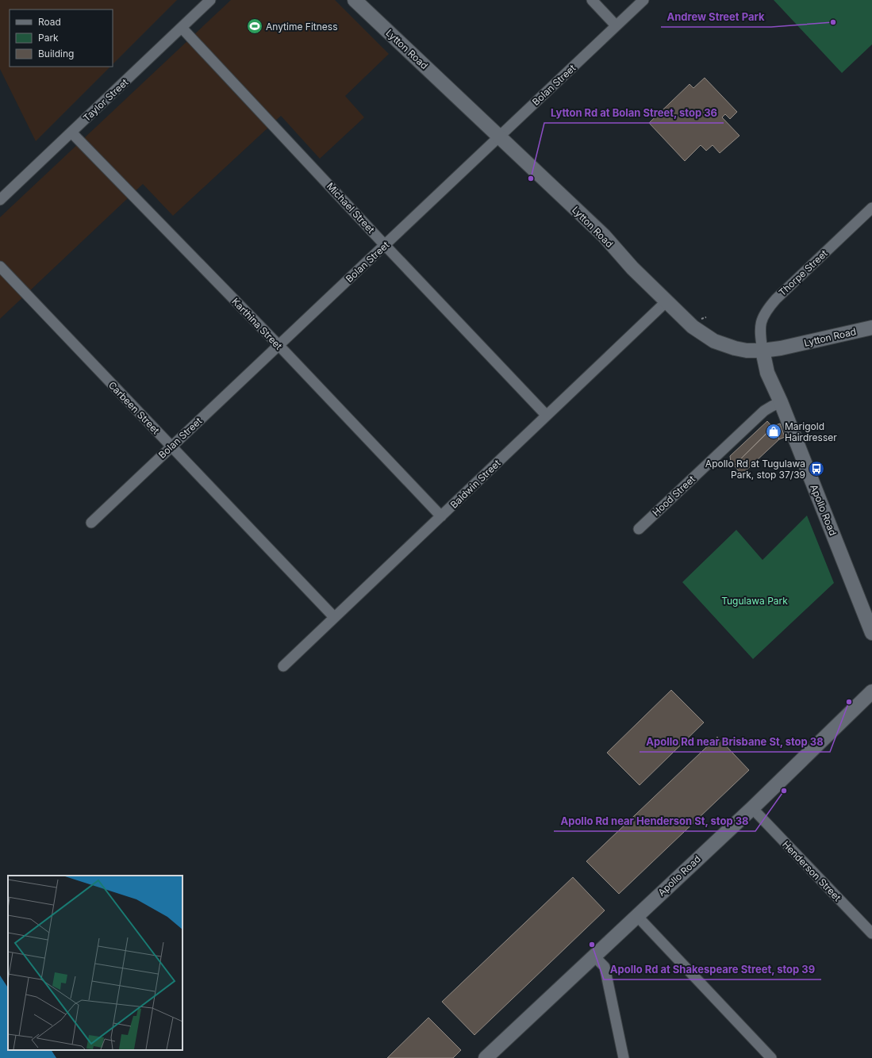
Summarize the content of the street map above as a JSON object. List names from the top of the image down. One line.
{"streets":{"street":["Lytton Road","Bolan Street","Taylor Street","Michael Street","Thorpe Street","Karthina Street","Carbeen Street","Baldwin Street","Hood Street","Apollo Road","Henderson Street"]},"crossings":[["Lytton Road","Bolan Street"],["Lytton Road","Thorpe Street"],["Lytton Road","Baldwin Street"],["Lytton Road","Apollo Road"],["Bolan Street","Michael Street"],["Bolan Street","Karthina Street"],["Bolan Street","Carbeen Street"],["Taylor Street","Michael Street"],["Taylor Street","Karthina Street"],["Michael Street","Baldwin Street"],["Thorpe Street","Apollo Road"],["Karthina Street","Baldwin Street"],["Carbeen Street","Baldwin Street"],["Hood Street","Apollo Road"],["Apollo Road","Henderson Street"]],"parks":["Tugulawa Park"],"places":{"other":["Andrew Street Park","Lytton Rd at Bolan Street, stop 36","Apollo Rd near Brisbane St, stop 38","Apollo Rd near Henderson St, stop 38","Apollo Rd at Shakespeare Street, stop 39"],"sports":["Anytime Fitness"],"shop":["Marigold Hairdresser"],"bus stop":["Apollo Rd at Tugulawa Park, stop 37/39"]},"legend":["Road","Park","Building"]}
